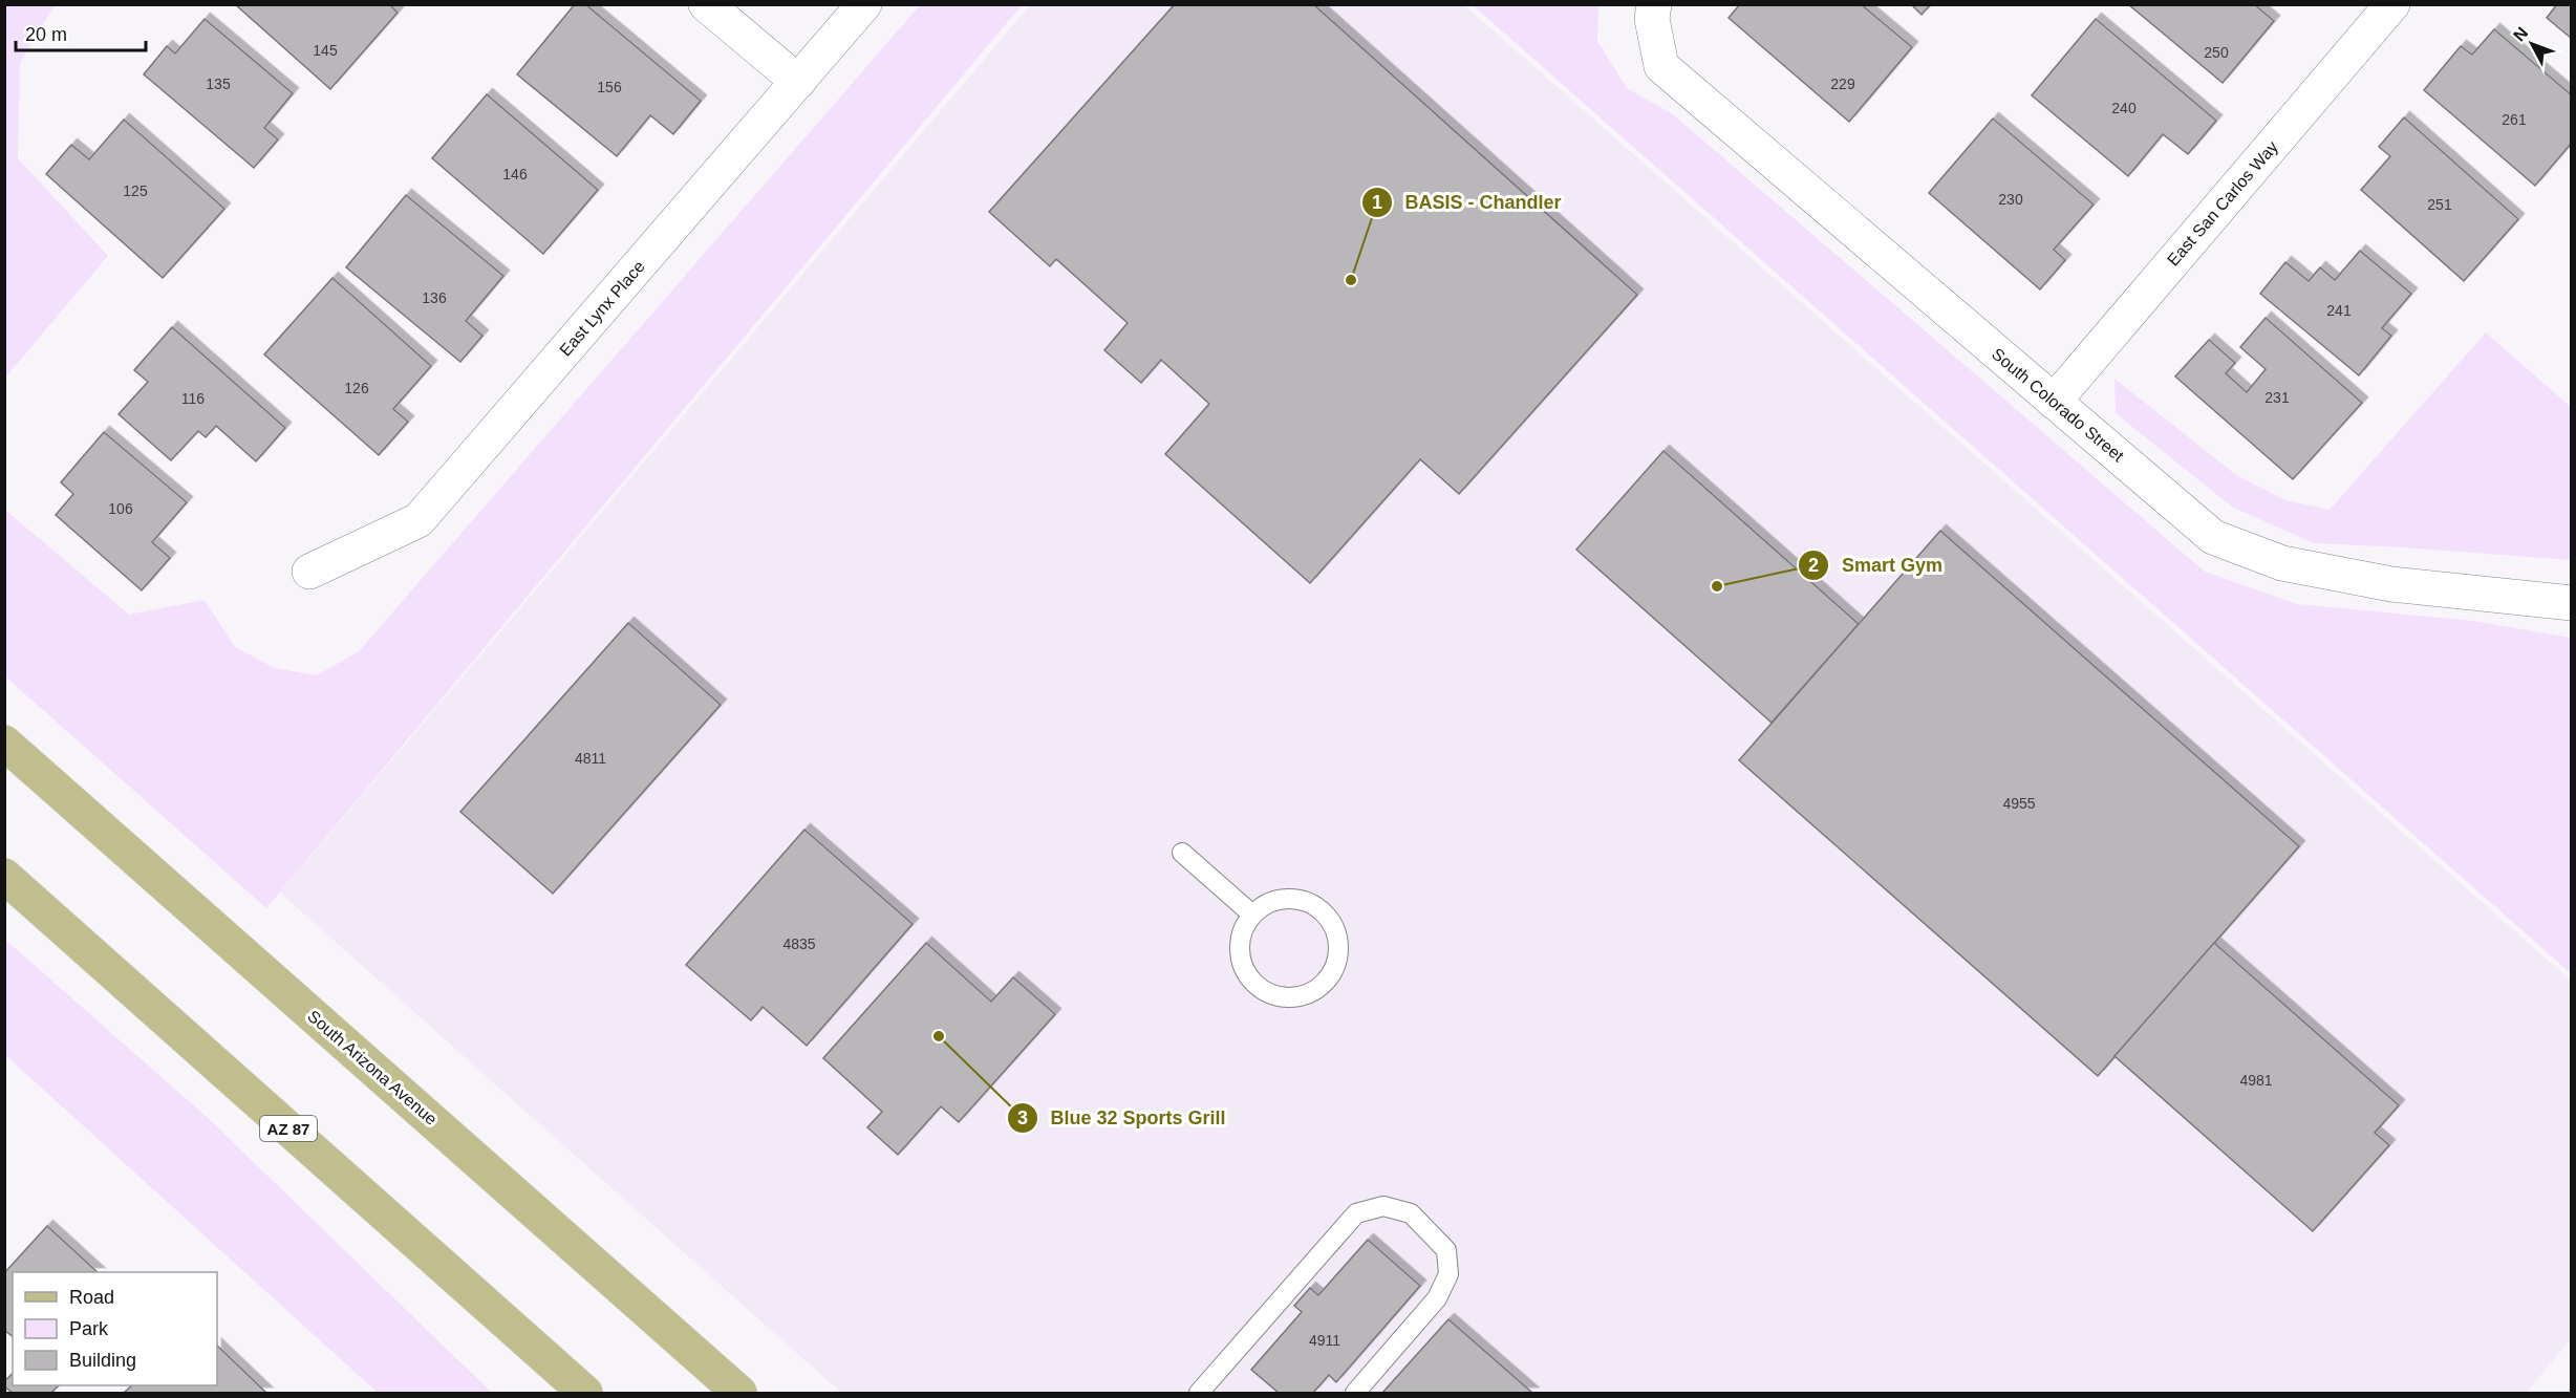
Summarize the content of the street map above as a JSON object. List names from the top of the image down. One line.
{"streets":{"main road":["South Arizona Avenue","AZ 87"],"street":["East San Carlos Way","East Lynx Place","South Colorado Street"]},"crossings":[["East San Carlos Way","South Colorado Street"]],"places":["BASIS - Chandler","Smart Gym","Blue 32 Sports Grill"],"house_numbers":["145","250","135","229","156","240","261","146","125","230","251","136","241","126","231","116","106","4811","4955","4835","4981","4911"],"legend":["Road","Park","Building"],"scale_bar":"20 m","north":"top left"}
